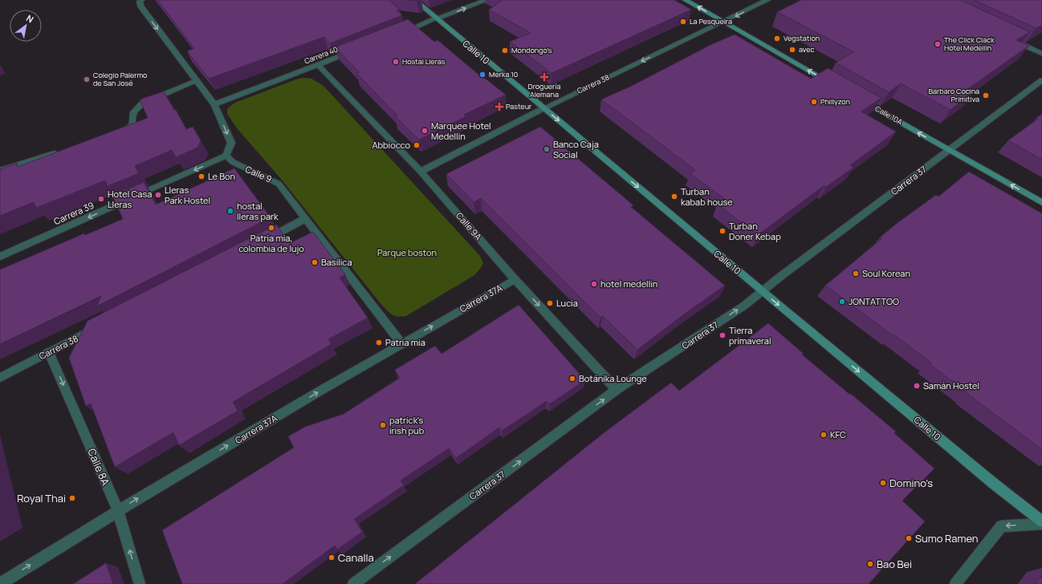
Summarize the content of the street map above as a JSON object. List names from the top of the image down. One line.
{"streets":{"main road":["Calle 10","Calle 10A"],"street":["Carrera 40","Carrera 38","Calle 9","Carrera 37","Carrera 39","Calle 9A","Carrera 37A","Calle 8A"]},"crossings":[["Calle 10","Carrera 38"],["Calle 10","Carrera 37"],["Carrera 40","Calle 9A"],["Carrera 38","Calle 9A"],["Carrera 38","Calle 8A"],["Calle 10A","Carrera 37"],["Calle 9","Carrera 39"],["Calle 9","Carrera 37A"],["Carrera 37","Calle 9A"],["Calle 9A","Carrera 37A"],["Carrera 37A","Calle 8A"]],"one_way":["Calle 10","Carrera 38","Calle 10A","Carrera 37","Carrera 37A"],"parks":["Parque boston"],"places":{"other":["La Pesqueira","Vegstation","The Click Clack Hotel Medellin","avec","Mondongo's","Hostal Lleras","Merka 10","Colegio Palermo de San José","Barbaro Cocina Primitiva","Phillyzon","Marquee Hotel Medellin","Abbiocco","Banco Caja Social","Le Bon","Lleras Park Hostel","Turban kabab house","Hotel Casa Lleras","hostal lleras park","Patria mia, colombia de lujo","Turban Doner Kebap","Basilica","Soul Korean","hotel medellin","JONTATTOO","Lucia","Tierra primaveral","Patria mia","Botánika Lounge","Samán Hostel","patrick's irish pub","KFC","Domino's","Royal Thai","Sumo Ramen","Canalla","Bao Bei"],"health":["Droguería Alemana","Pasteur"]},"north":"top right"}
